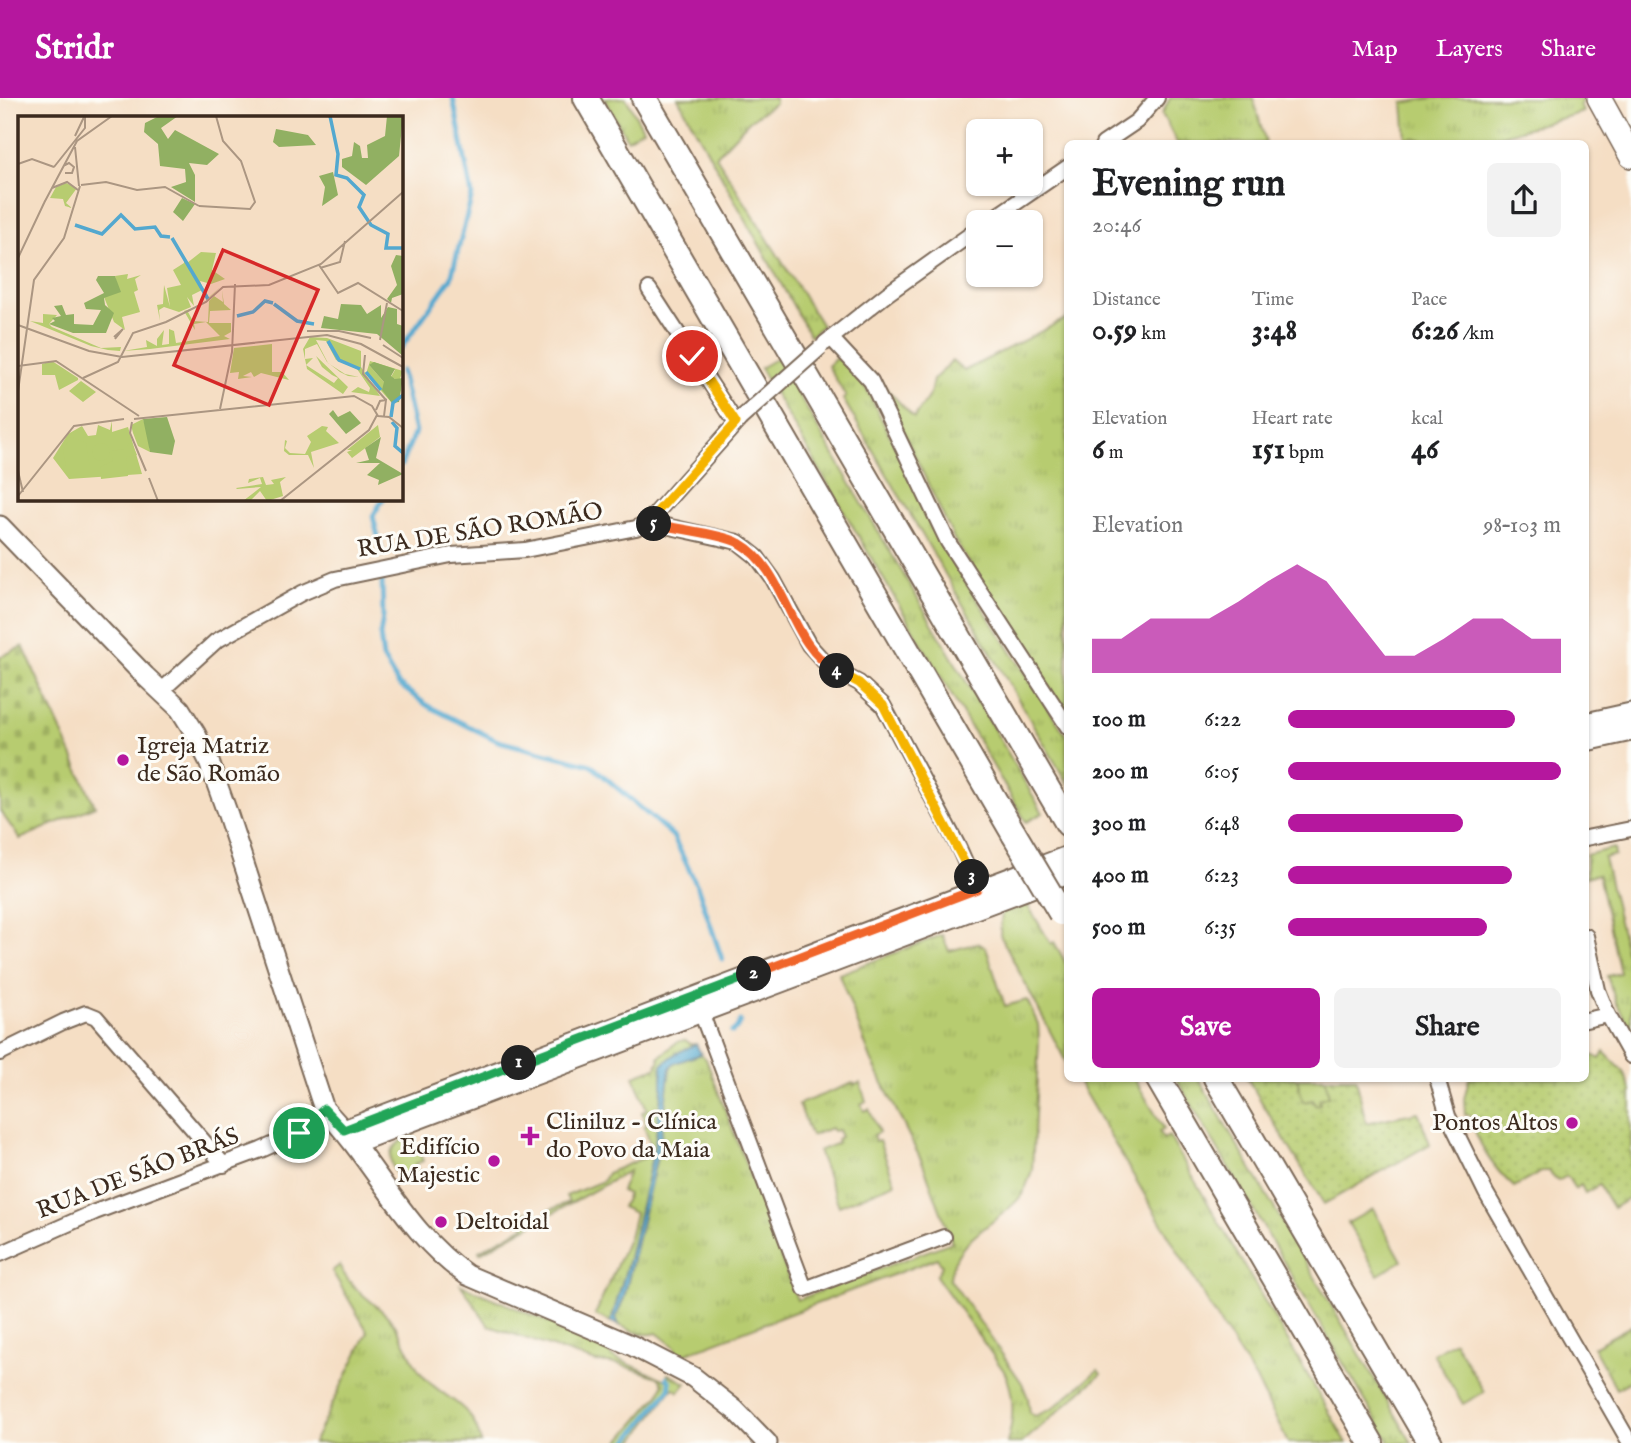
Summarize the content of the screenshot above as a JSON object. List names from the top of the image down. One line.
{"streets":{"street":["RUA DE SÃO ROMÃO","RUA DE SÃO BRÁS"]},"places":{"other":["Igreja Matriz de São Romão","Pontos Altos","Edifício Majestic","Deltoidal"],"health":["Cliniluz - Clínica do Povo da Maia"]},"page":{"header":"Stridr","nav":["Map","Layers","Share"],"map_buttons":["+","−"],"heading":["Evening run","20:46"],"stats":[["Distance","0.59 km"],["Time","3:48"],["Pace","6:26 /km"],["Elevation","6 m"],["Heart rate","151 bpm"],["kcal","46"]],"chart":["Elevation","98–103 m"],"pins":["5","4","3","2","1"],"list":[{"name":"100 m","note":"6:22"},{"name":"200 m","note":"6:05"},{"name":"300 m","note":"6:48"},{"name":"400 m","note":"6:23"},{"name":"500 m","note":"6:35"}],"buttons":["Save","Share"]}}
